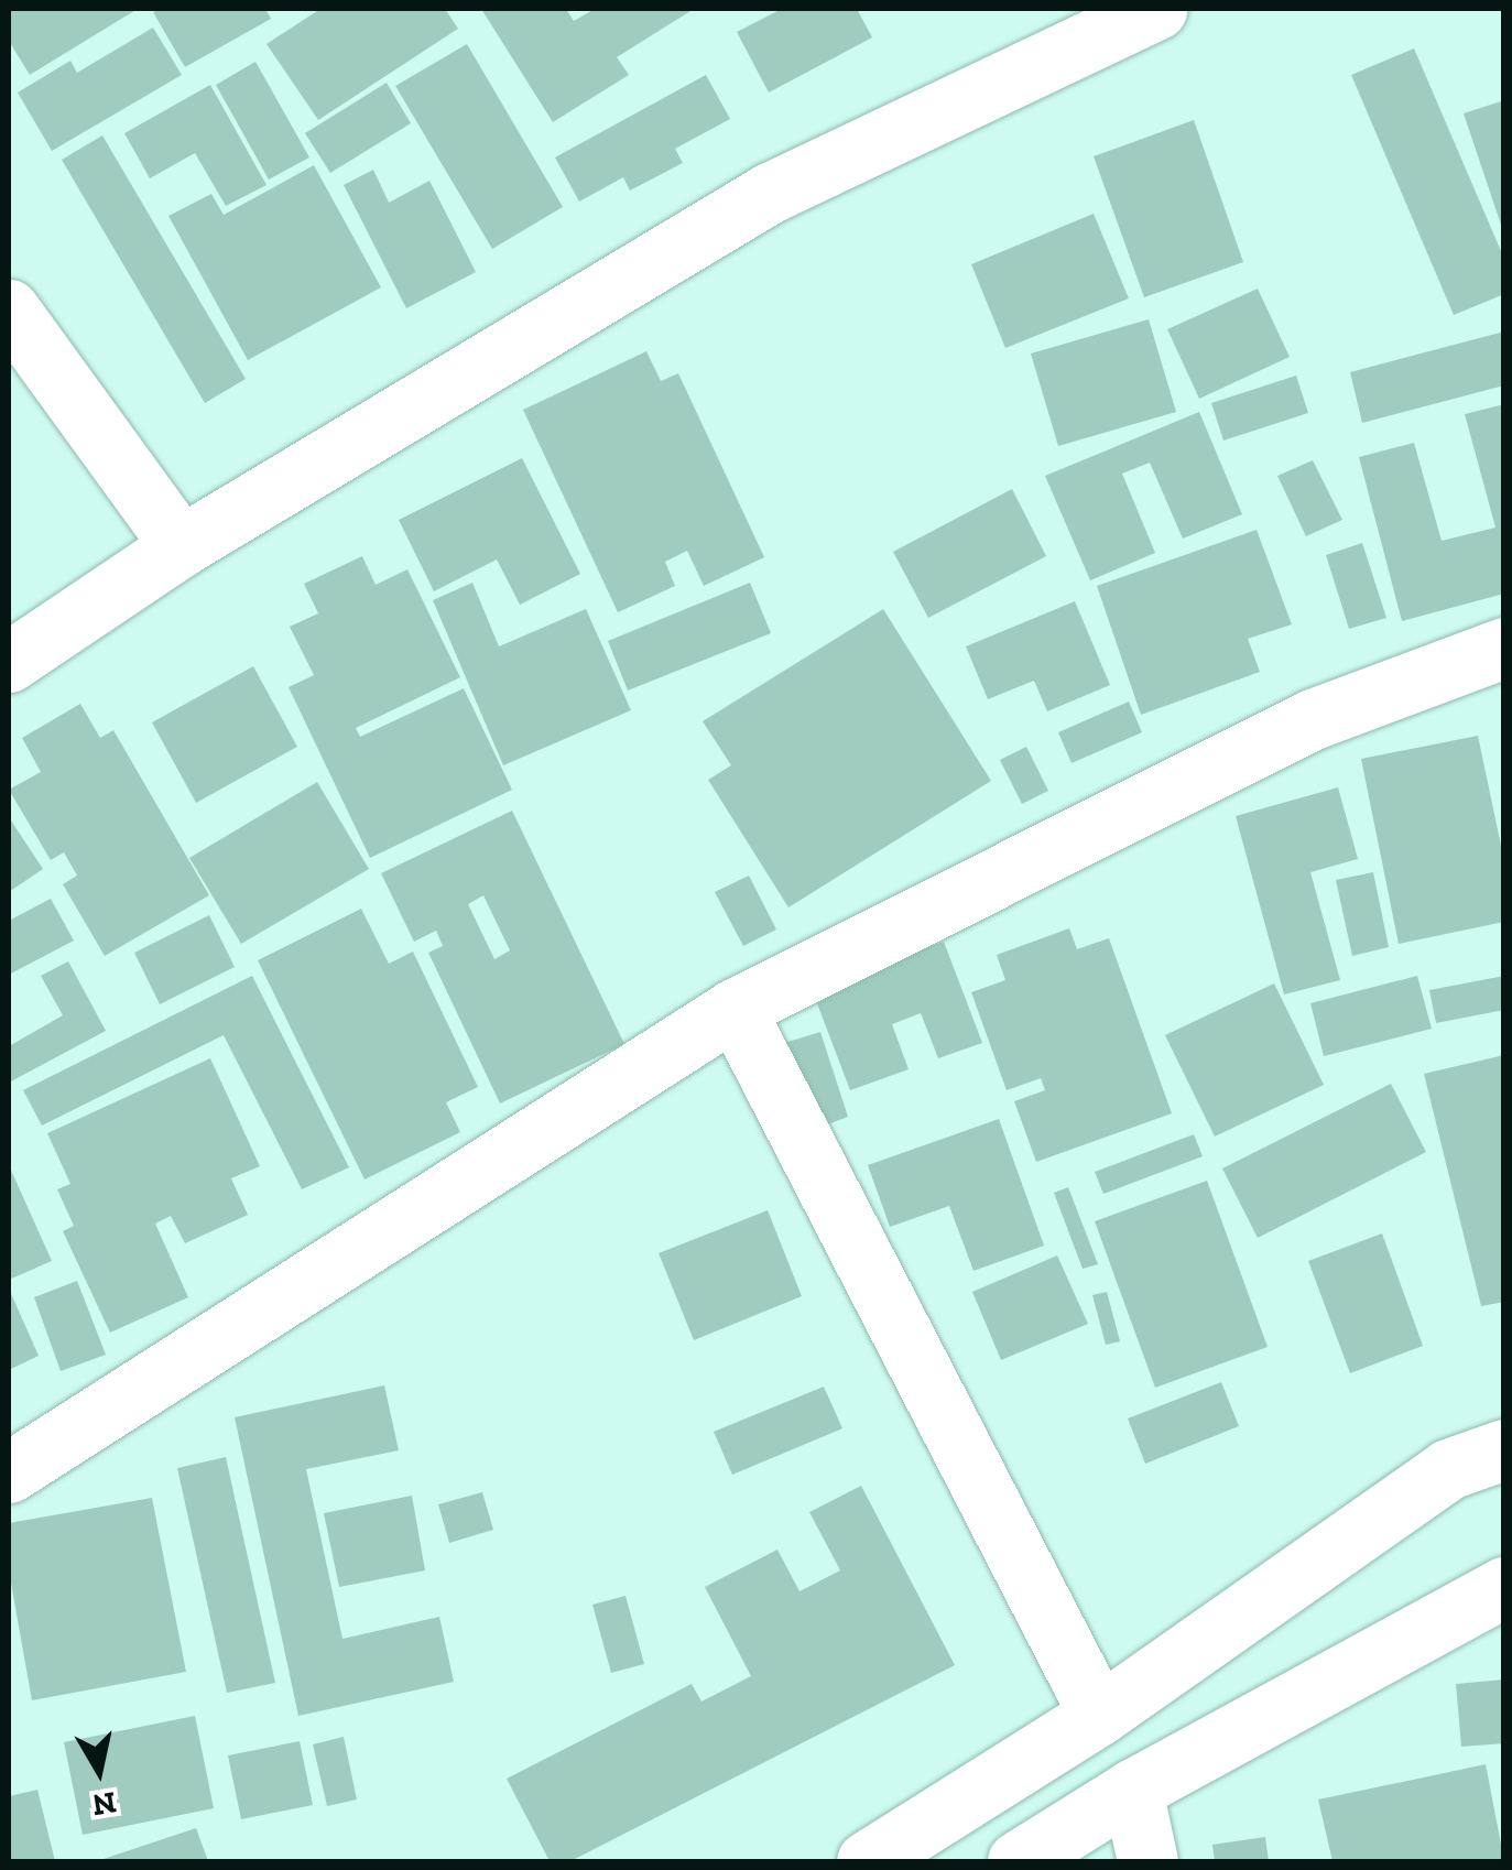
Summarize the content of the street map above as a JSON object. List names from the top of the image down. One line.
{"north":"bottom"}
